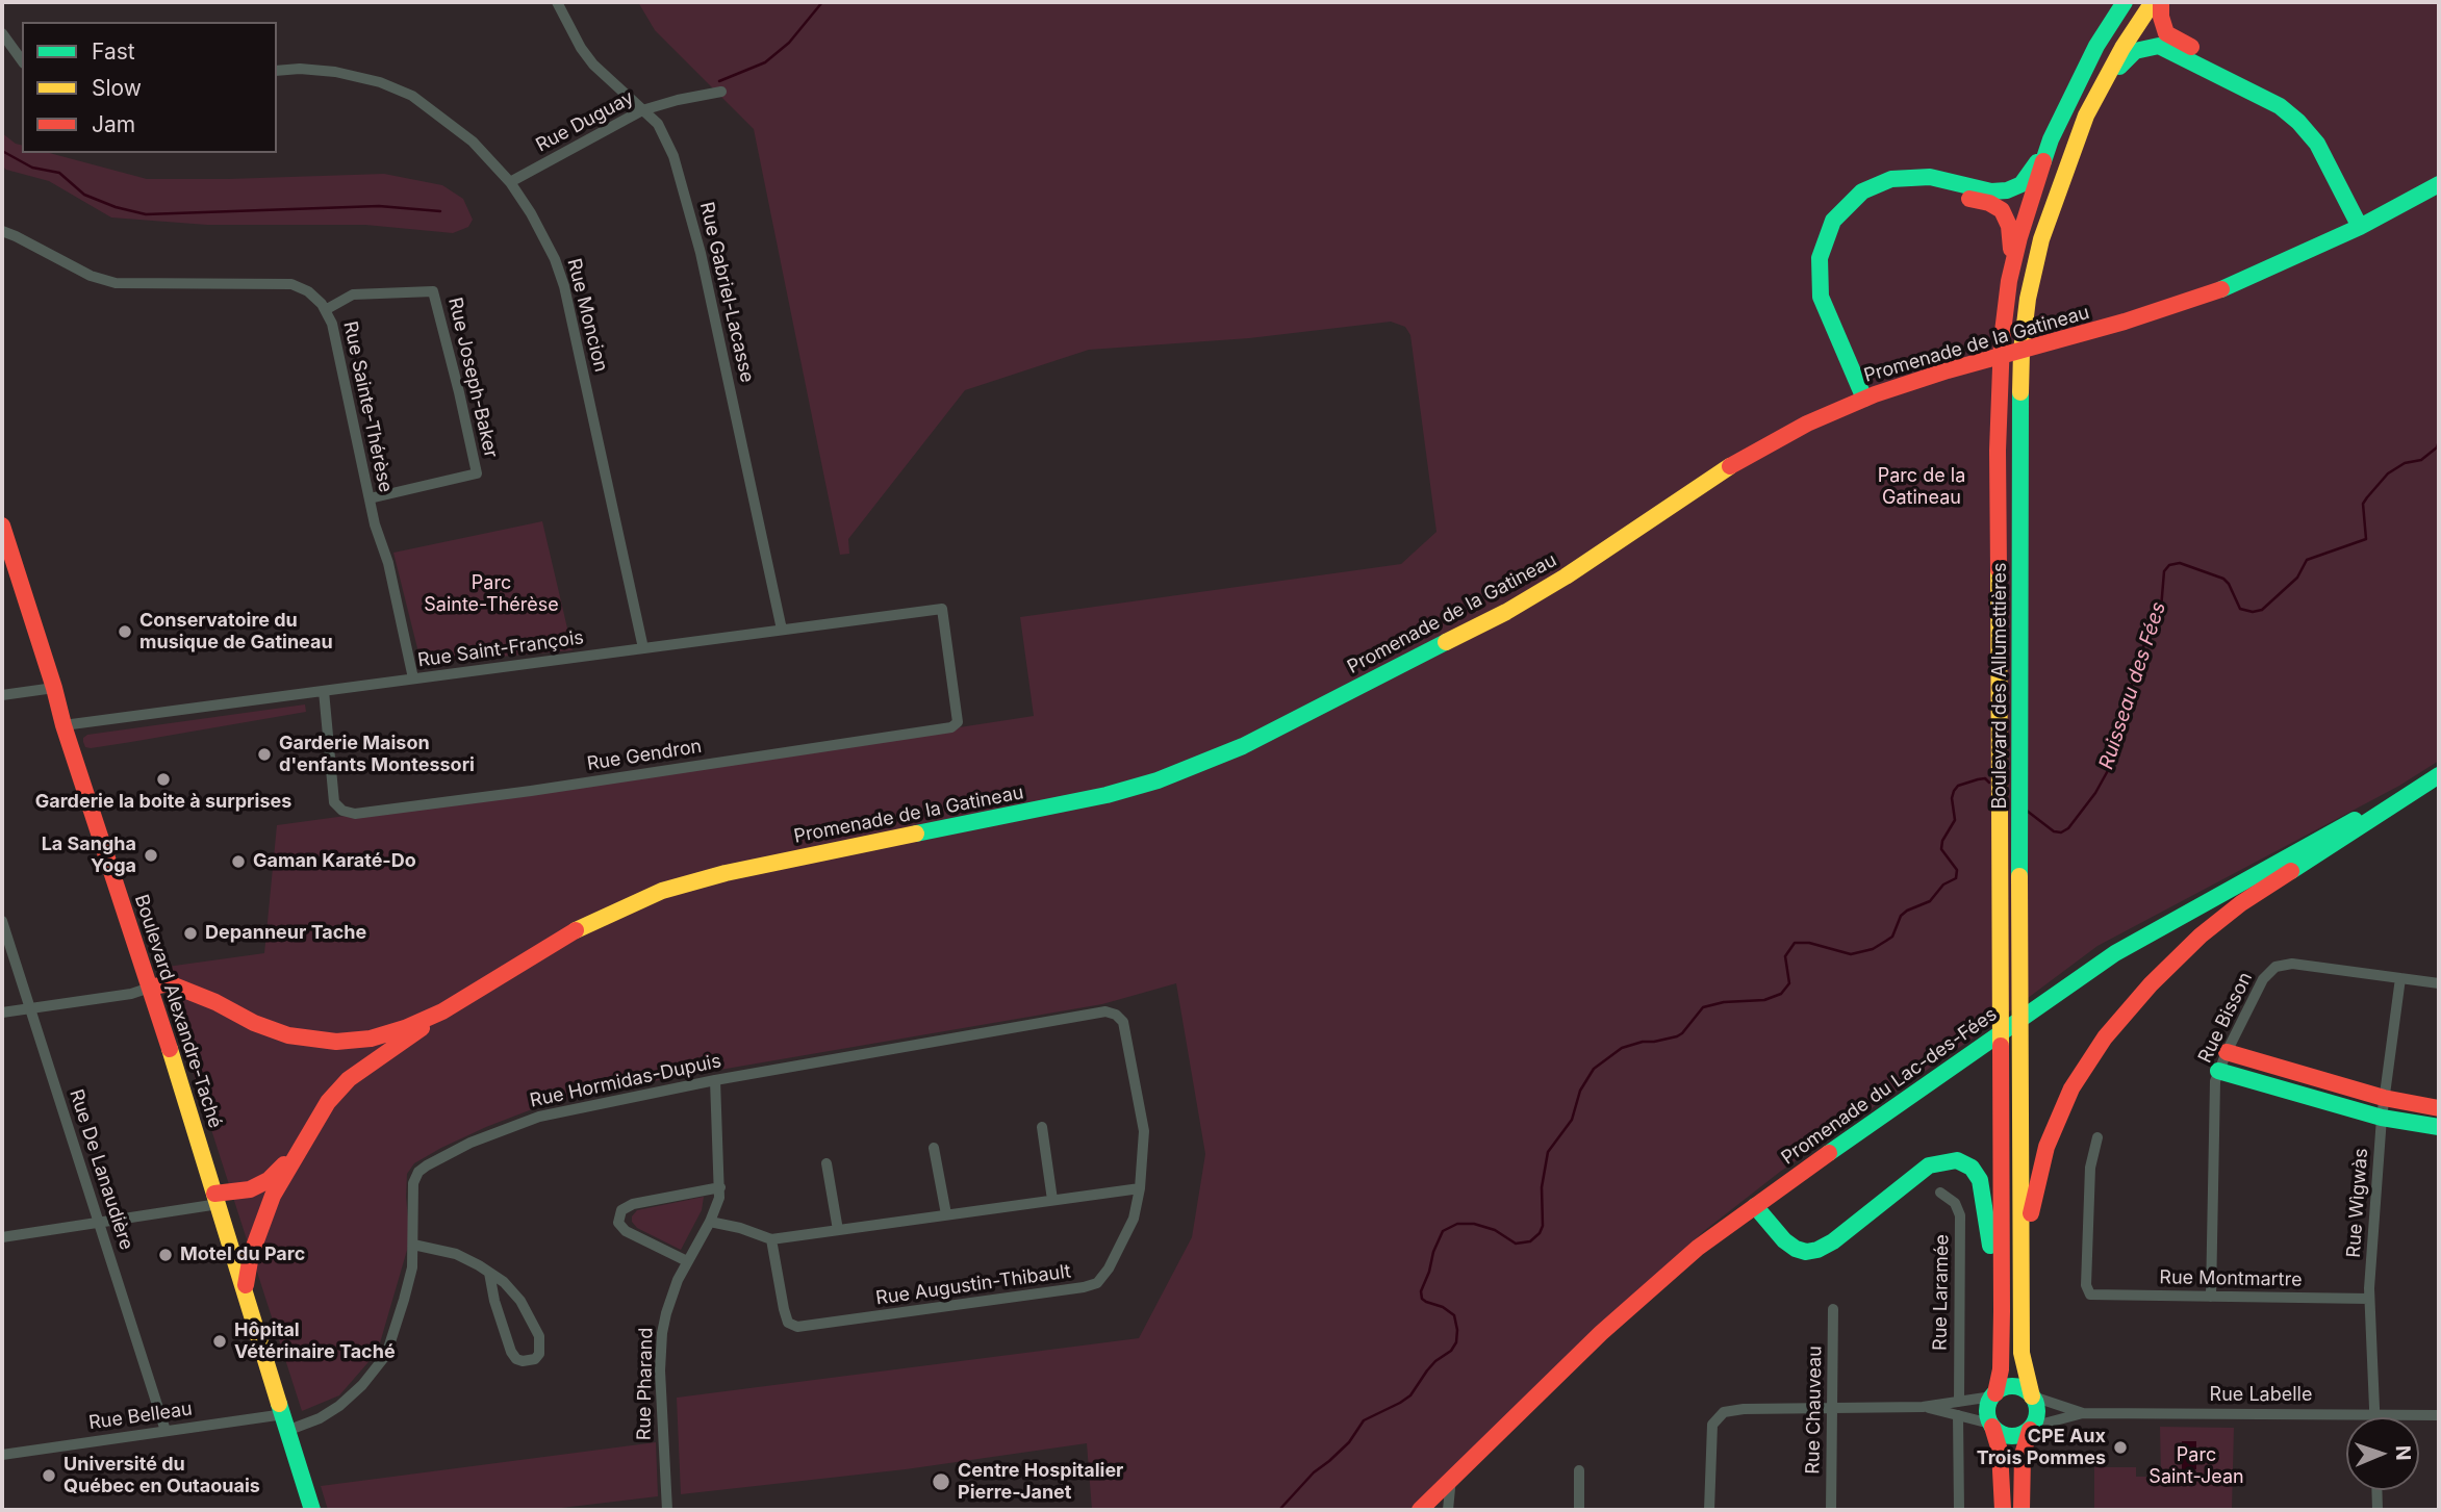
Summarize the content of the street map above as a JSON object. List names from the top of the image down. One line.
{"streets":{"main road":["Promenade de la Gatineau","Boulevard des Allumettières","Boulevard Alexandre-Taché","Promenade du Lac-des-Fées"],"street":["Rue Duguay","Rue Gabriel-Lacasse","Rue Moncion","Rue Joseph-Baker","Rue Sainte-Thérèse","Rue Saint-François","Rue Gendron","Rue Bisson","Rue Hormidas-Dupuis","Rue De Lanaudière","Rue Wìgwàs","Rue Montmartre","Rue Augustin-Thibault","Rue Laramée","Rue Pharand","Rue Labelle","Rue Chauveau","Rue Belleau"]},"crossings":[["Rue Duguay","Rue Gabriel-Lacasse"],["Rue Duguay","Rue Moncion"],["Rue Gabriel-Lacasse","Rue Saint-François"],["Rue Moncion","Rue Saint-François"],["Promenade de la Gatineau","Boulevard Alexandre-Taché"],["Rue Joseph-Baker","Rue Sainte-Thérèse"],["Rue Sainte-Thérèse","Rue Saint-François"],["Rue Saint-François","Rue Gendron"],["Rue Saint-François","Boulevard Alexandre-Taché"],["Boulevard des Allumettières","Rue Labelle"],["Boulevard Alexandre-Taché","Rue Hormidas-Dupuis"],["Boulevard Alexandre-Taché","Rue Belleau"],["Rue Bisson","Rue Wìgwàs"],["Rue Bisson","Rue Montmartre"],["Rue Hormidas-Dupuis","Rue Augustin-Thibault"],["Rue Hormidas-Dupuis","Rue Pharand"],["Rue Hormidas-Dupuis","Rue Belleau"],["Rue De Lanaudière","Rue Belleau"],["Rue Wìgwàs","Rue Montmartre"],["Rue Wìgwàs","Rue Labelle"]],"water":["Ruisseau des Fées"],"parks":["Parc de la Gatineau","Parc Sainte-Thérèse","Parc Saint-Jean"],"places":["Conservatoire du musique de Gatineau","Garderie Maison d'enfants Montessori","Garderie la boite à surprises","La Sangha Yoga","Gaman Karaté-Do","Depanneur Tache","Motel du Parc","Hôpital Vétérinaire Taché","CPE Aux Trois Pommes","Université du Québec en Outaouais","Centre Hospitalier Pierre-Janet"],"legend":["Fast","Slow","Jam"],"north":"right"}
